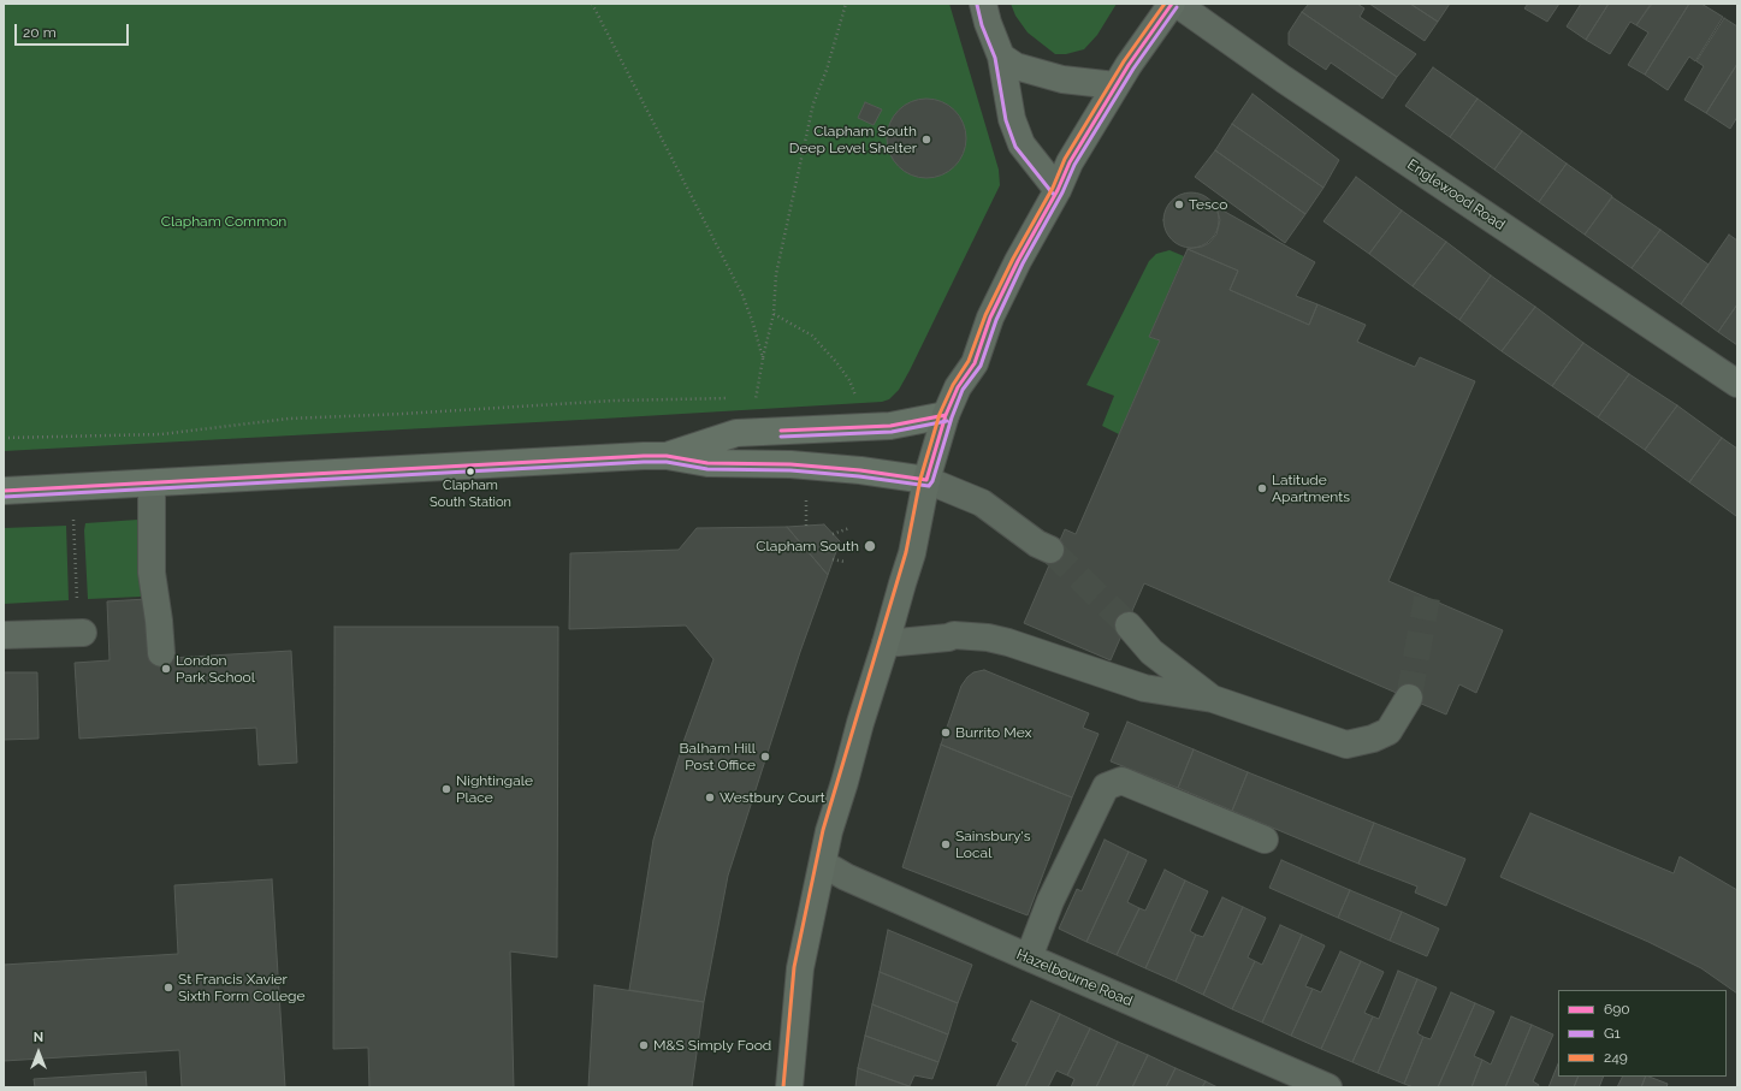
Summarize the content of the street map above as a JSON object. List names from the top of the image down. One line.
{"streets":{"street":["Englewood Road","Hazelbourne Road"]},"parks":["Clapham Common"],"places":["Clapham South Deep Level Shelter","Tesco","Clapham South Station","Latitude Apartments","Clapham South","London Park School","Burrito Mex","Balham Hill Post Office","Nightingale Place","Westbury Court","Sainsbury's Local","St Francis Xavier Sixth Form College","M&S Simply Food"],"lines":["transit line 690","transit line 249","transit line G1"],"legend":["690","G1","249"],"scale_bar":"20 m","north":"top"}
